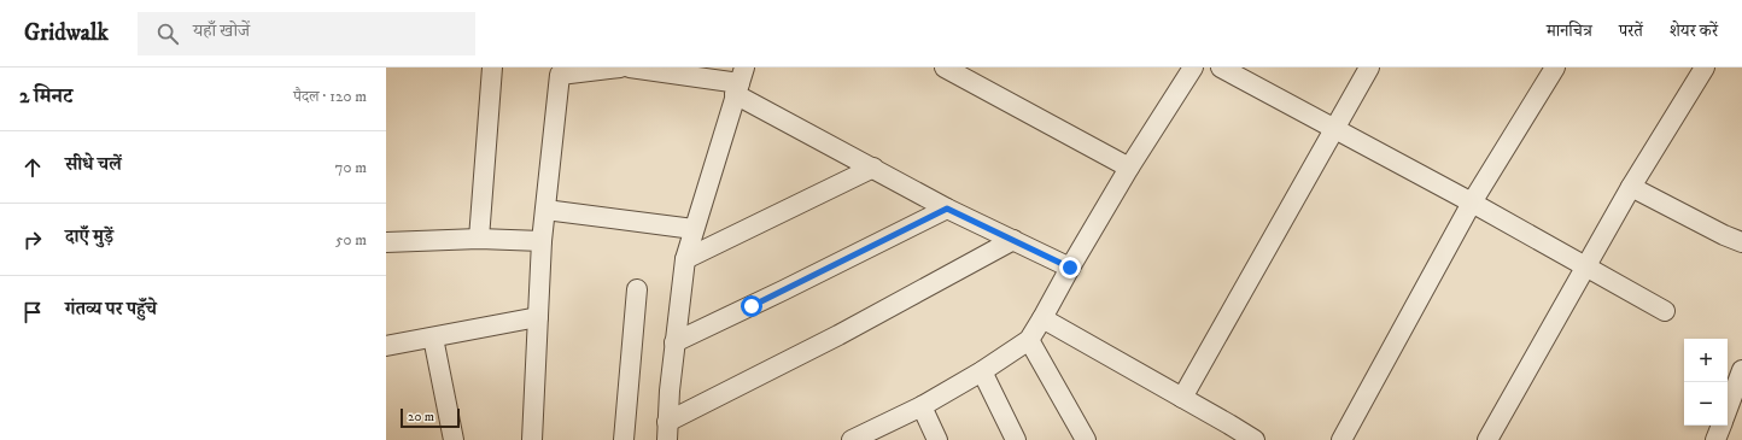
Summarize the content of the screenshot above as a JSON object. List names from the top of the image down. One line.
{"scale_bar":"20 m","page":{"header":"Gridwalk","search":"यहाँ खोजें","nav":["मानचित्र","परतें","शेयर करें"],"heading":["2 मिनट","पैदल · 120 m"],"list":[["सीधे चलें","70 m"],["दाएँ मुड़ें","50 m"],"गंतव्य पर पहुँचे"],"map_buttons":["+","−"],"scale":"20 m"}}
